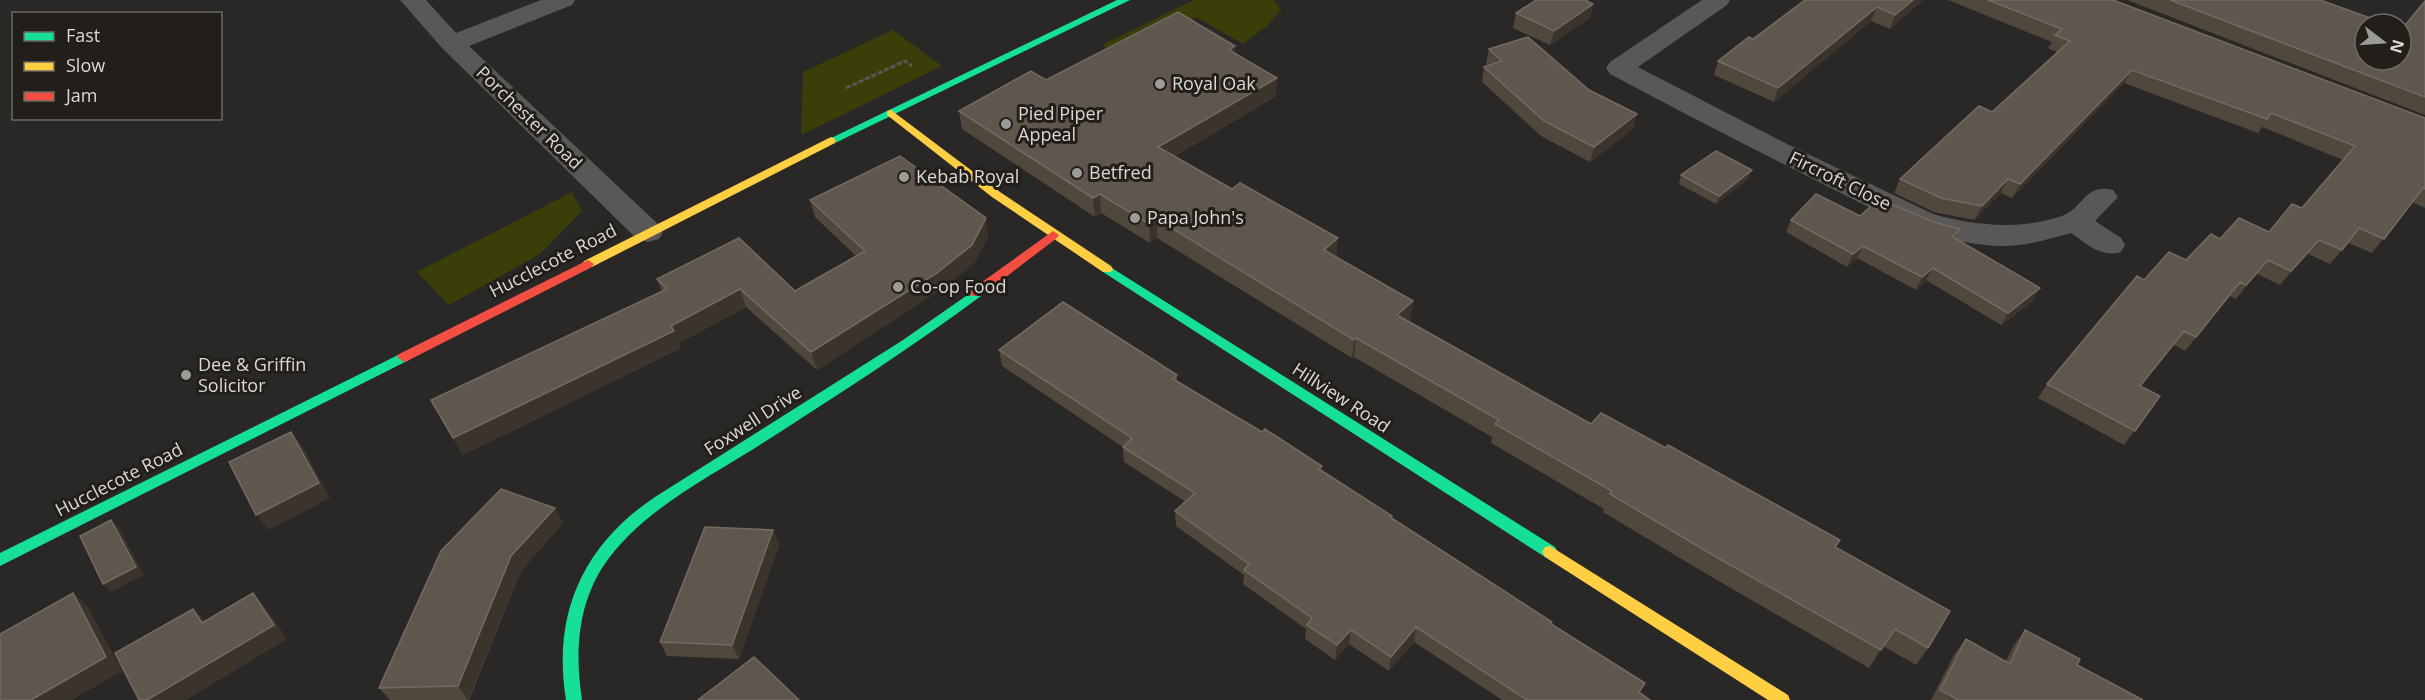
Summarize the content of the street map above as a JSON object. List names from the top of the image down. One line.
{"streets":{"street":["Porchester Road","Fircroft Close","Hucclecote Road","Hillview Road","Foxwell Drive"]},"crossings":[["Porchester Road","Hucclecote Road"],["Hucclecote Road","Hillview Road"],["Hillview Road","Foxwell Drive"]],"places":["Royal Oak","Pied Piper Appeal","Betfred","Kebab Royal","Papa John's","Co-op Food","Dee & Griffin Solicitor"],"legend":["Fast","Slow","Jam"],"north":"right"}
